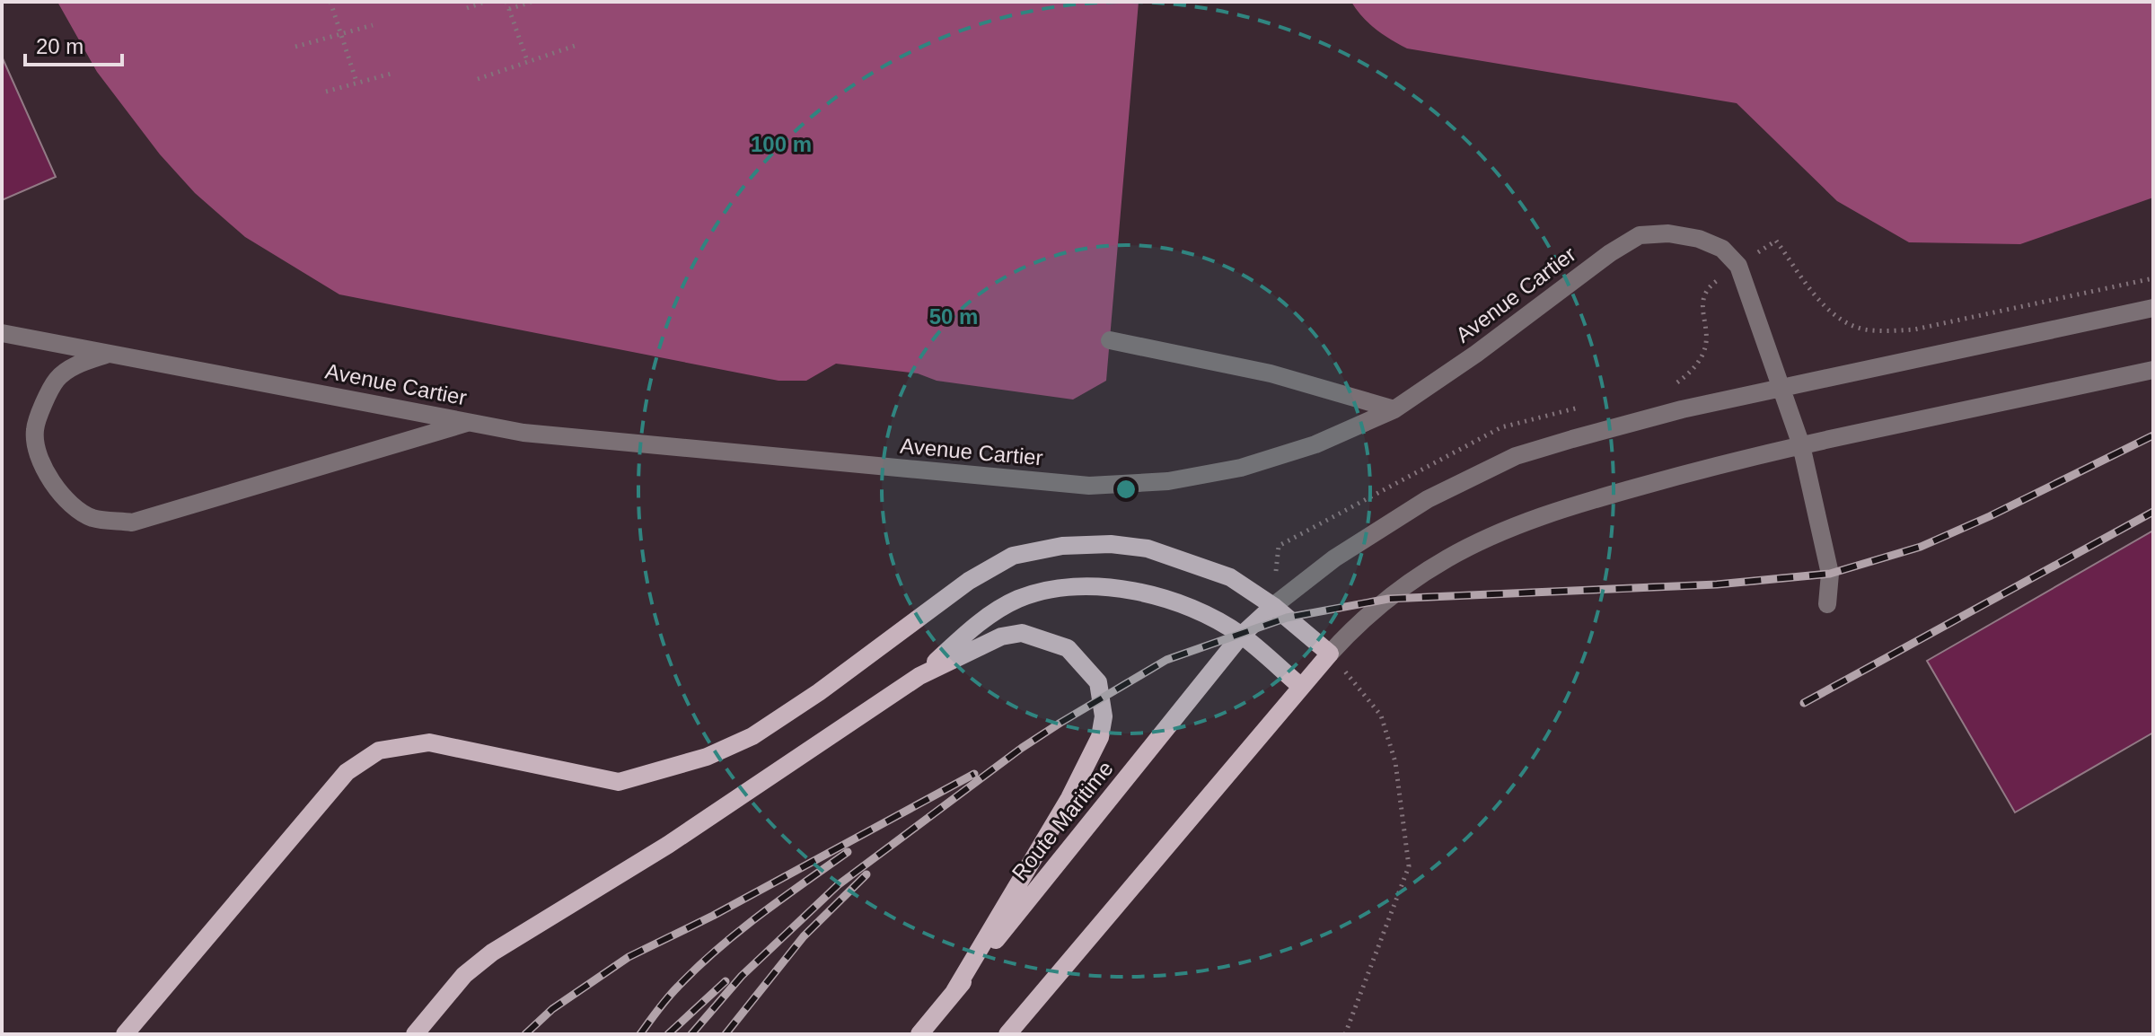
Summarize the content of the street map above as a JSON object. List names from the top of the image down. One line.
{"streets":{"main road":["Route Maritime"],"street":["Avenue Cartier"]},"scale_bar":"20 m","rings":["100 m","50 m"]}
